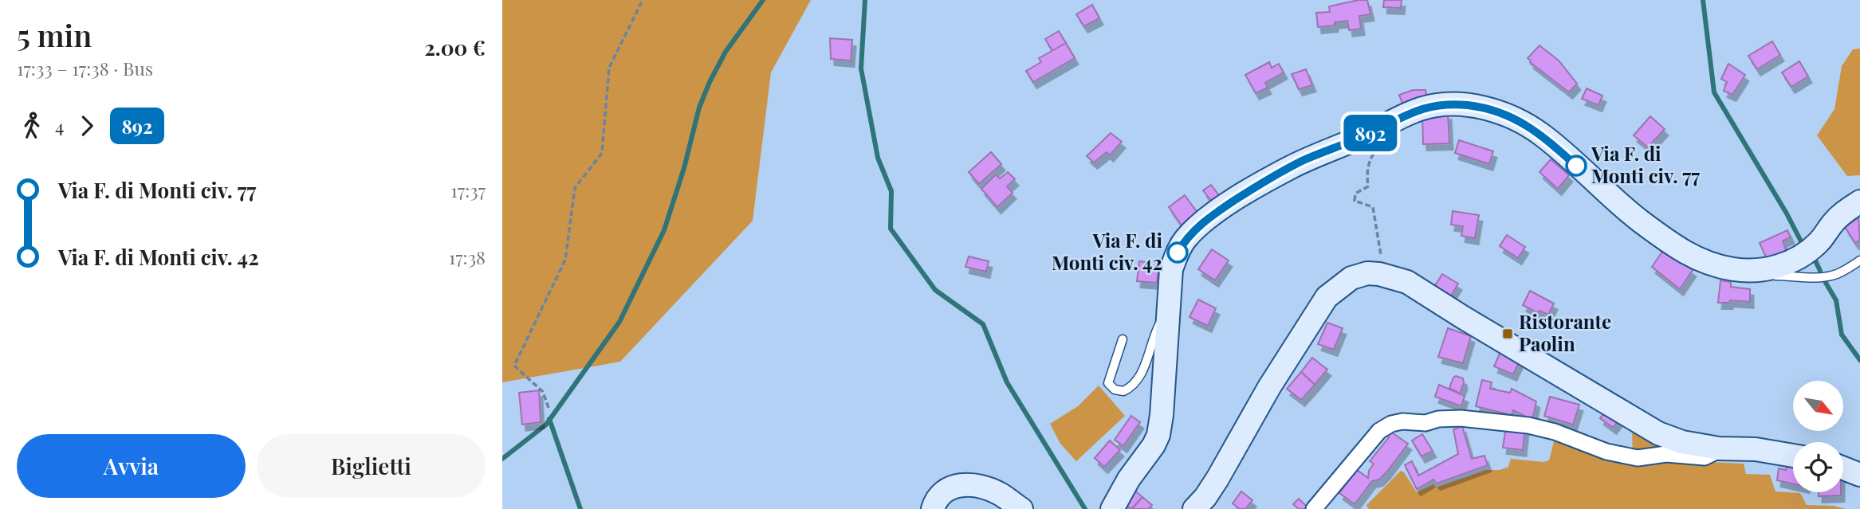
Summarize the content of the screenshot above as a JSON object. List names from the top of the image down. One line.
{"places":{"other":["Via F. di Monti civ. 77","Via F. di Monti civ. 42"],"transit":["Ristorante Paolin"]},"lines":["bus line 892"],"north":"bottom right","page":{"heading":["5 min","17:33 – 17:38 · Bus","2.00 €"],"on_map":"892","legs":["4","892"],"list":[{"name":"Via F. di Monti civ. 77","value":"17:37"},{"name":"Via F. di Monti civ. 42","value":"17:38"}],"buttons":["Avvia","Biglietti"]}}
